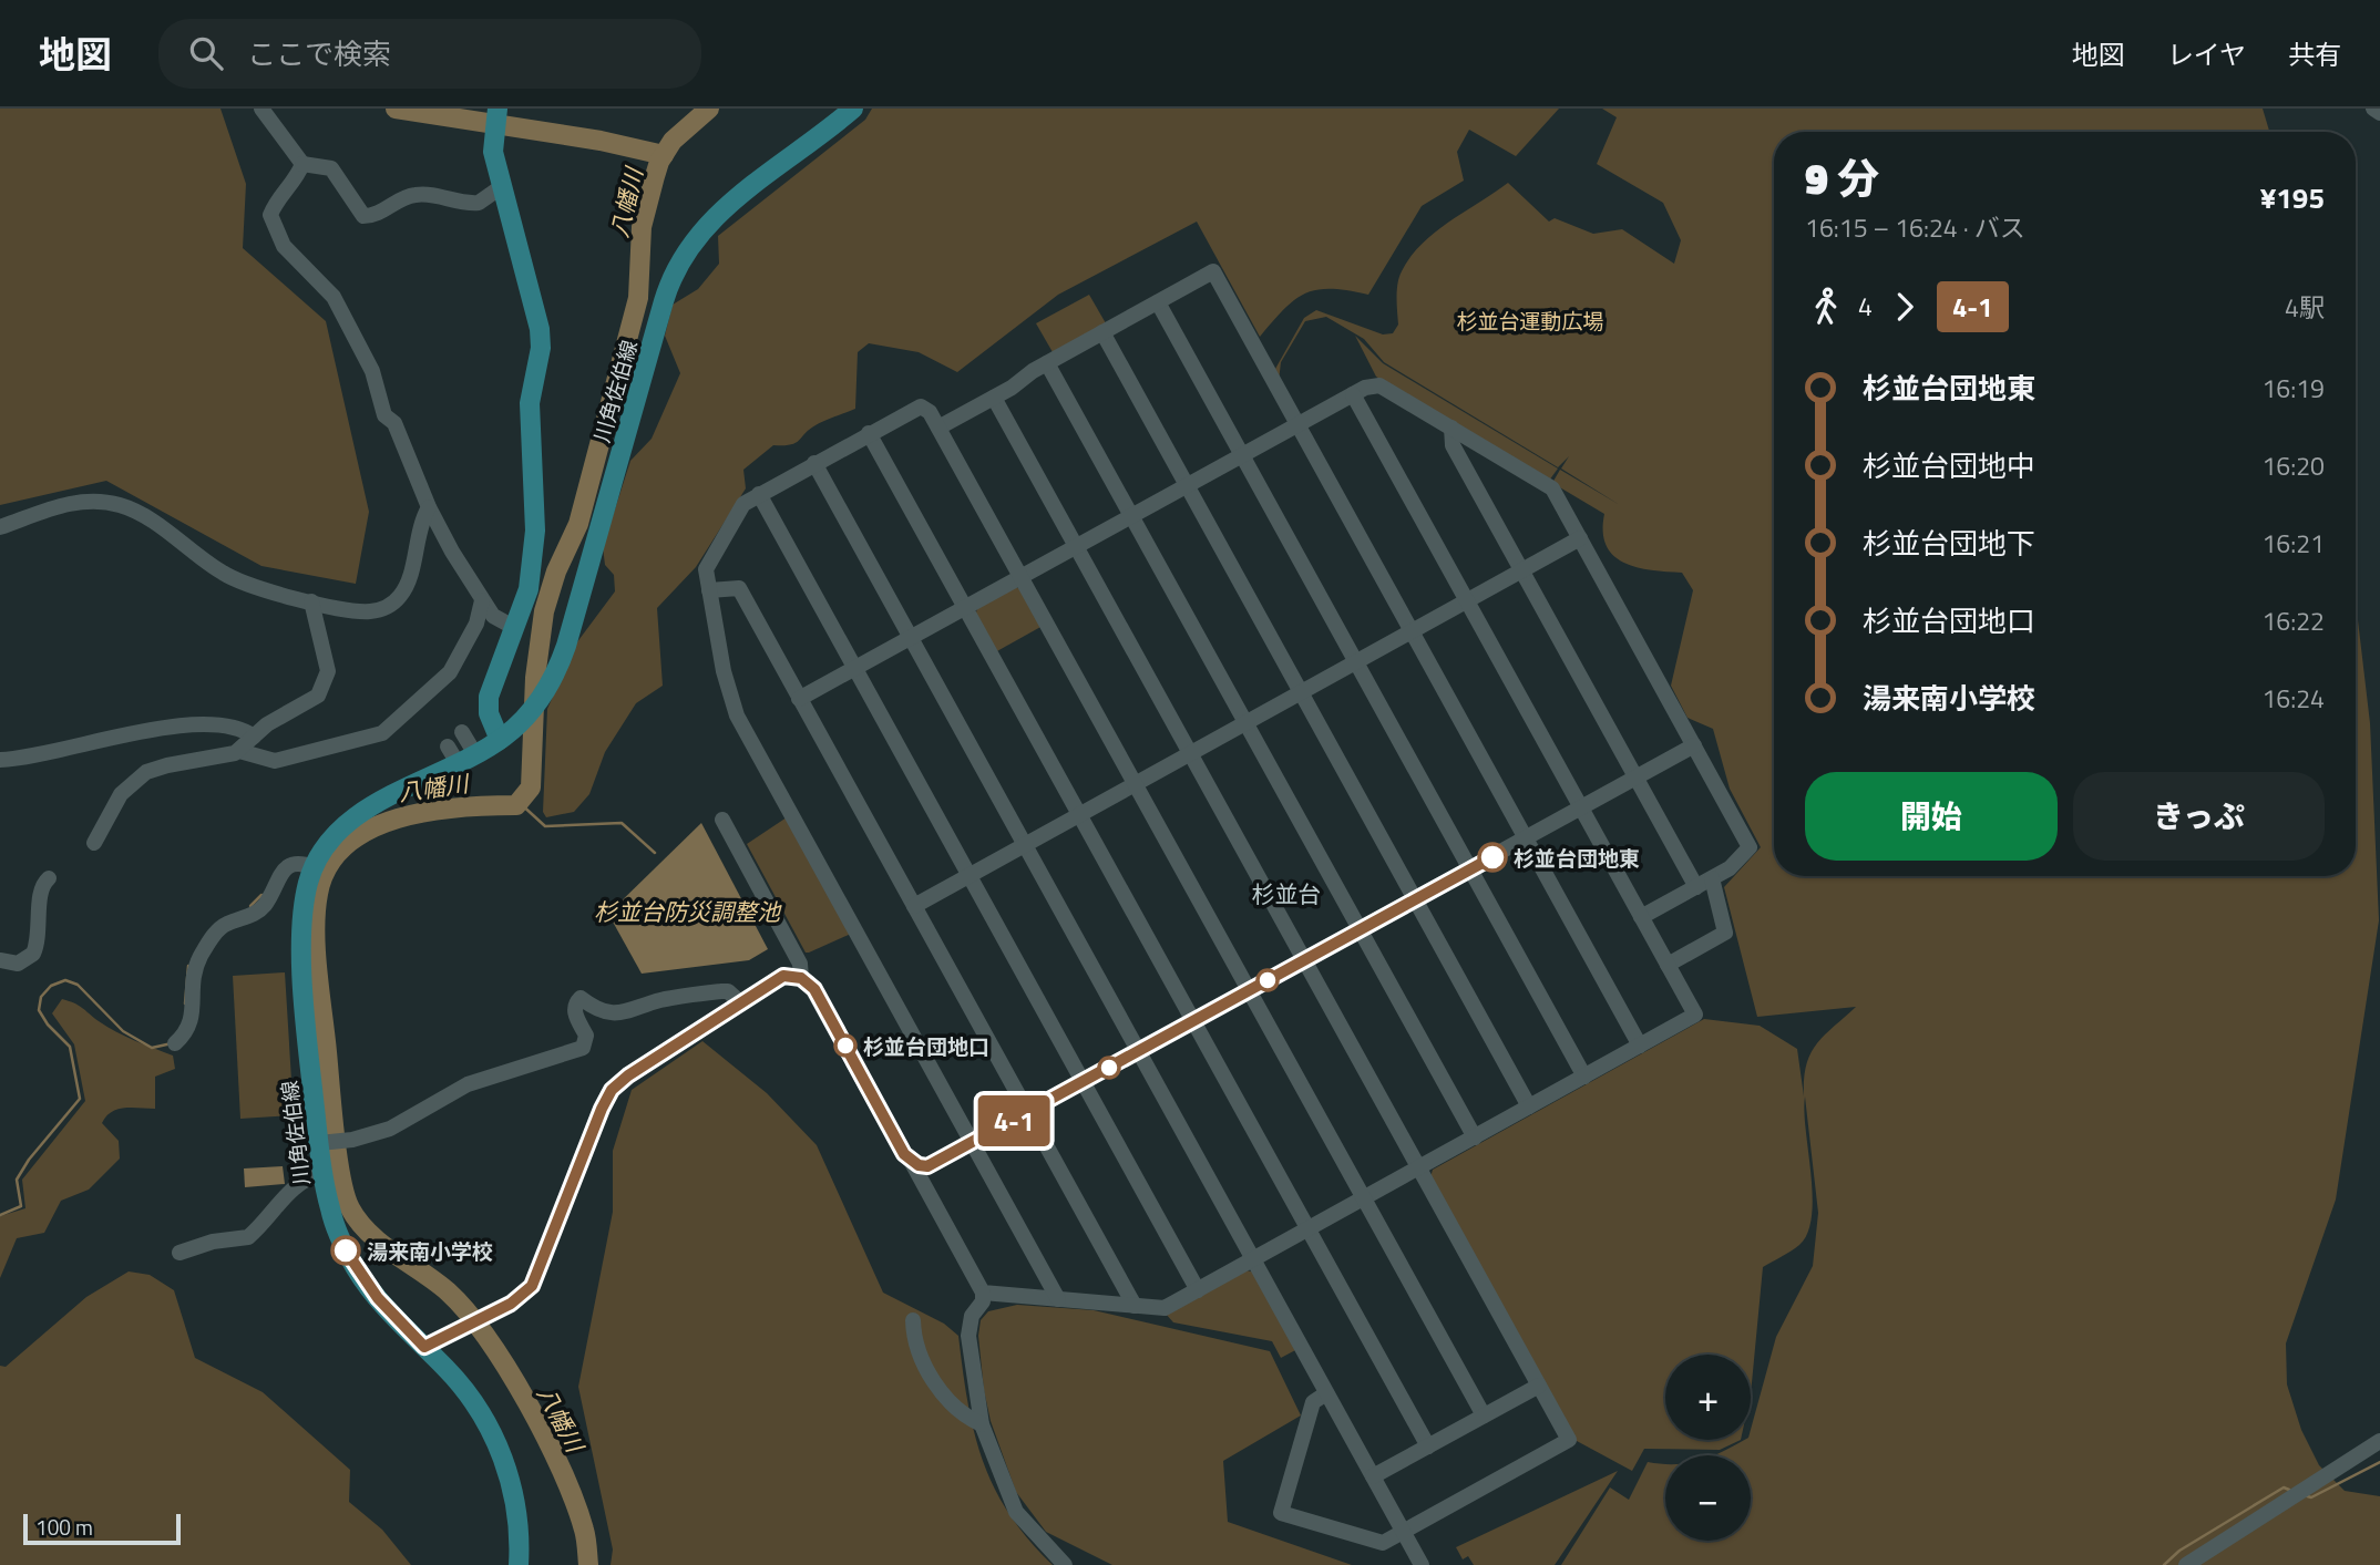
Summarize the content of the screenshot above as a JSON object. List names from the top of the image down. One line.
{"streets":{"main road":["川角佐伯線"]},"districts":["杉並台"],"water":["八幡川","杉並台防災調整池"],"parks":["杉並台運動広場"],"places":["杉並台団地東","杉並台団地口","湯来南小学校"],"lines":["bus line 4-1"],"scale_bar":"100 m","page":{"header":"地図","search":"ここで検索","nav":["地図","レイヤ","共有"],"on_map":"4-1","heading":["9 分","16:15 – 16:24 · バス","¥195"],"legs":["4","4-1","4駅"],"list":[{"name":"杉並台団地東","value":"16:19"},{"name":"杉並台団地中","value":"16:20"},{"name":"杉並台団地下","value":"16:21"},{"name":"杉並台団地口","value":"16:22"},{"name":"湯来南小学校","value":"16:24"}],"buttons":["開始","きっぷ"],"map_buttons":["+","−"],"scale":"100 m"}}
